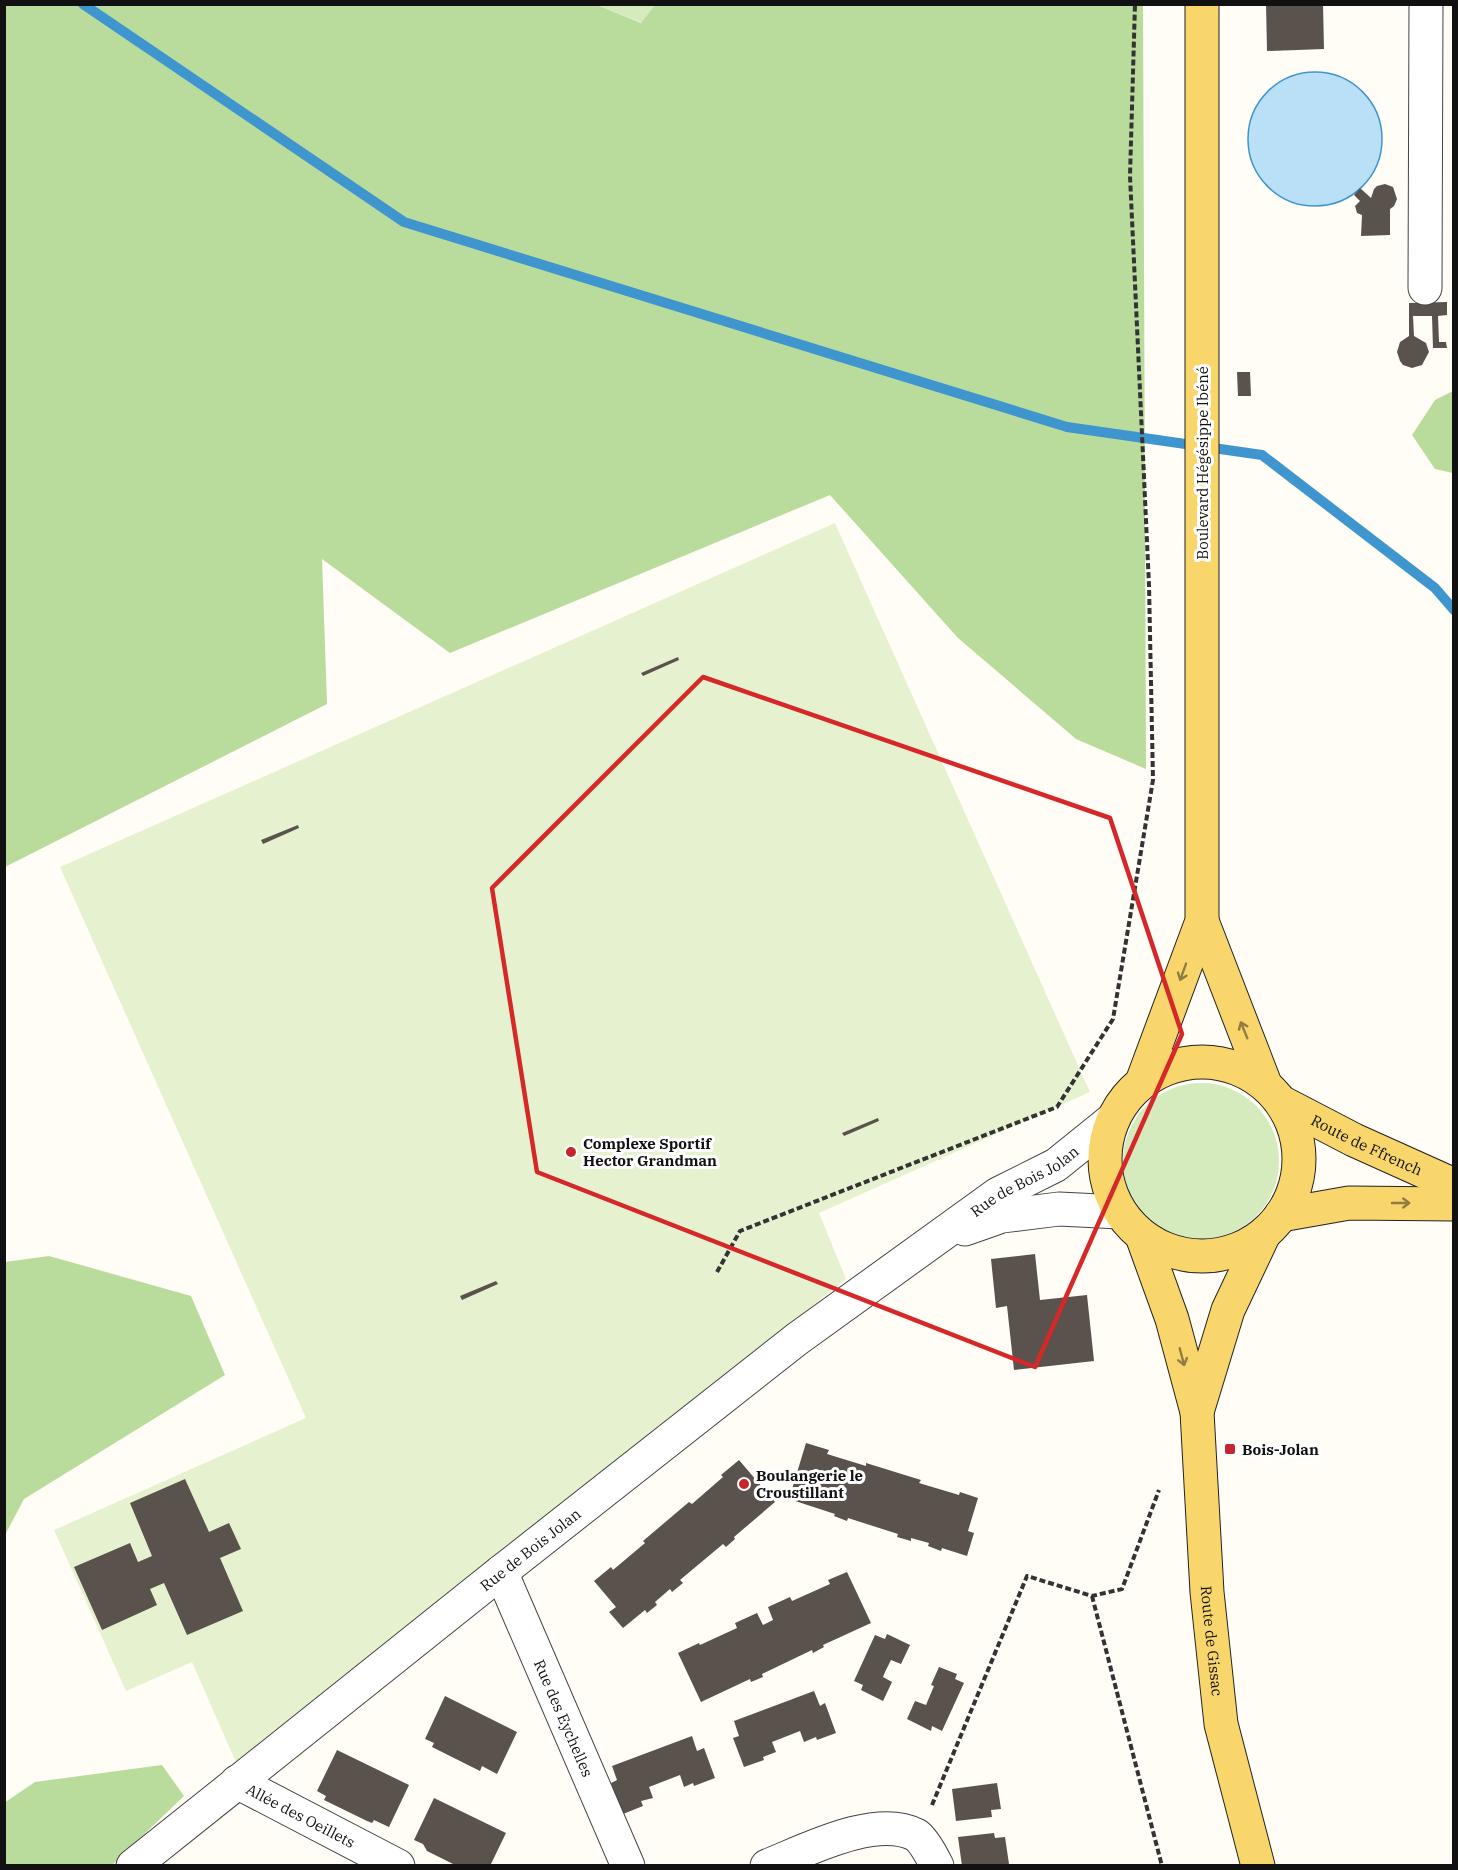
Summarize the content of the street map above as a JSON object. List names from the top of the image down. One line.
{"streets":{"main road":["Boulevard Hégésippe Ibéné","Route de Ffrench","Route de Gissac"],"street":["Rue de Bois Jolan","Rue des Eychelles","Allée des Oeillets"]},"crossings":[["Boulevard Hégésippe Ibéné","Route de Ffrench"],["Boulevard Hégésippe Ibéné","Rue de Bois Jolan"],["Boulevard Hégésippe Ibéné","Route de Gissac"],["Route de Ffrench","Rue de Bois Jolan"],["Route de Ffrench","Route de Gissac"],["Rue de Bois Jolan","Route de Gissac"],["Rue de Bois Jolan","Rue des Eychelles"],["Rue de Bois Jolan","Allée des Oeillets"]],"places":{"other":["Complexe Sportif Hector Grandman","Boulangerie le Croustillant"],"transit":["Bois-Jolan"]}}
